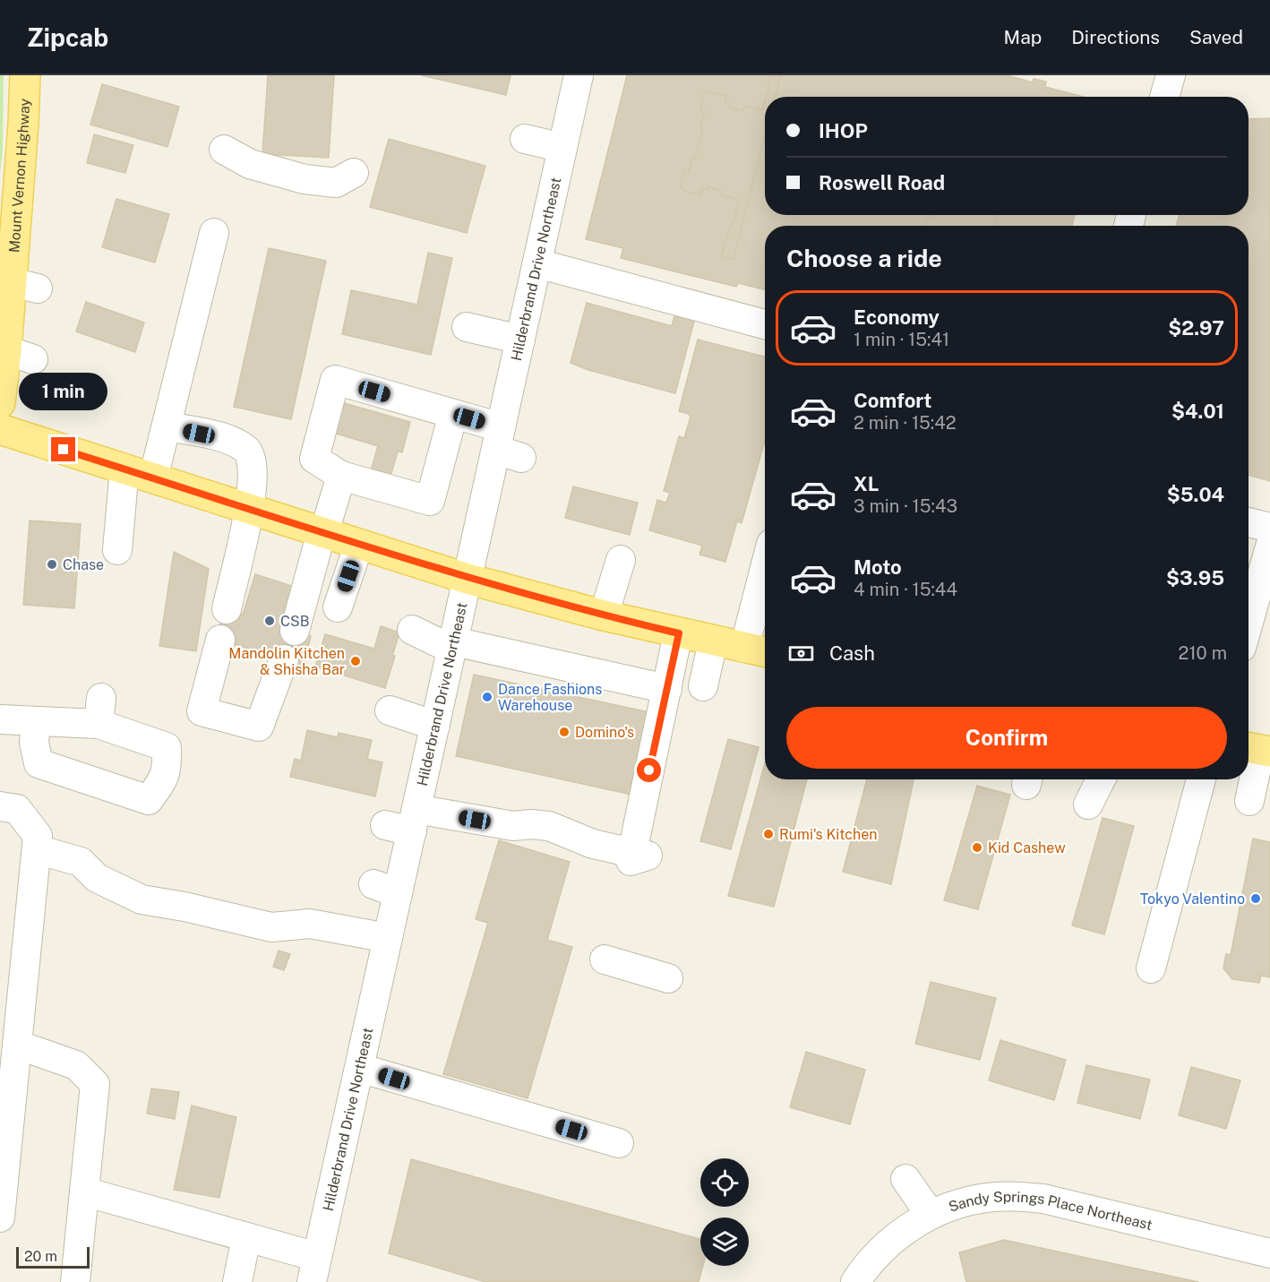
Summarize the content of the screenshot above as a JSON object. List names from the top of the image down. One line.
{"streets":{"main road":["Mount Vernon Highway"],"street":["Hilderbrand Drive Northeast","Sandy Springs Place Northeast"]},"places":["Chase","CSB","Mandolin Kitchen & Shisha Bar","Dance Fashions Warehouse","Domino's","Rumi's Kitchen","Kid Cashew","Tokyo Valentino"],"scale_bar":"20 m","page":{"header":"Zipcab","nav":["Map","Directions","Saved"],"banner":["IHOP","Roswell Road"],"heading":"Choose a ride","list":[{"name":"Economy","note":"1 min · 15:41","value":"$2.97"},{"name":"Comfort","note":"2 min · 15:42","value":"$4.01"},{"name":"XL","note":"3 min · 15:43","value":"$5.04"},{"name":"Moto","note":"4 min · 15:44","value":"$3.95"}],"bubble":"1 min","pay":["Cash","210 m"],"buttons":"Confirm","scale":"20 m"}}
